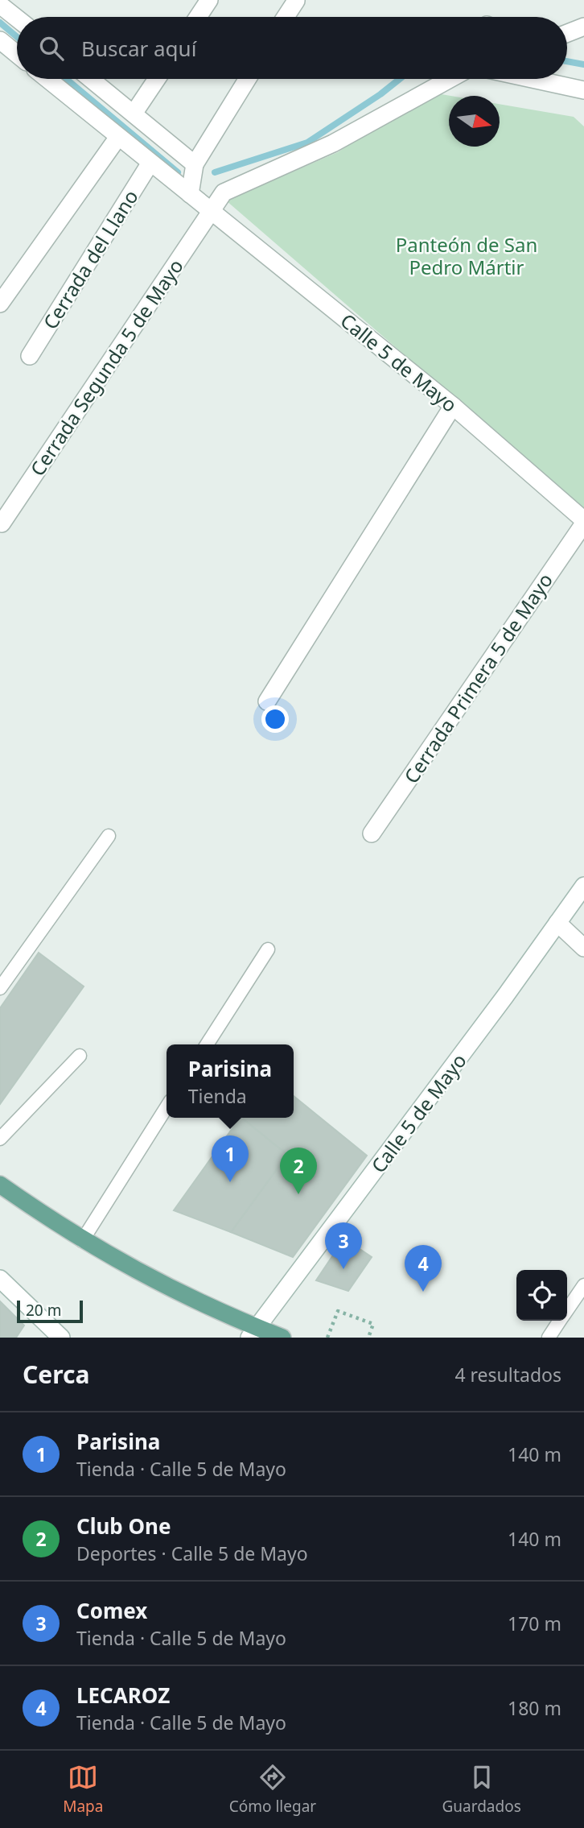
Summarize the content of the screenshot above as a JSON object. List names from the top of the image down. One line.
{"streets":{"street":["Cerrada del Llano","Calle 5 de Mayo","Cerrada Segunda 5 de Mayo","Cerrada Primera 5 de Mayo"]},"crossings":[["Cerrada del Llano","Calle 5 de Mayo"],["Calle 5 de Mayo","Cerrada Segunda 5 de Mayo"],["Calle 5 de Mayo","Cerrada Primera 5 de Mayo"]],"parks":["Panteón de San Pedro Mártir"],"scale_bar":"20 m","north":"right","page":{"search":"Buscar aquí","popup":["Parisina","Tienda"],"pins":["1","2","3","4"],"scale":"20 m","heading":["Cerca","4 resultados"],"list":[{"mark":"1","name":"Parisina","note":"Tienda · Calle 5 de Mayo","value":"140 m"},{"mark":"2","name":"Club One","note":"Deportes · Calle 5 de Mayo","value":"140 m"},{"mark":"3","name":"Comex","note":"Tienda · Calle 5 de Mayo","value":"170 m"},{"mark":"4","name":"LECAROZ","note":"Tienda · Calle 5 de Mayo","value":"180 m"}],"nav":["Mapa","Cómo llegar","Guardados"]}}
